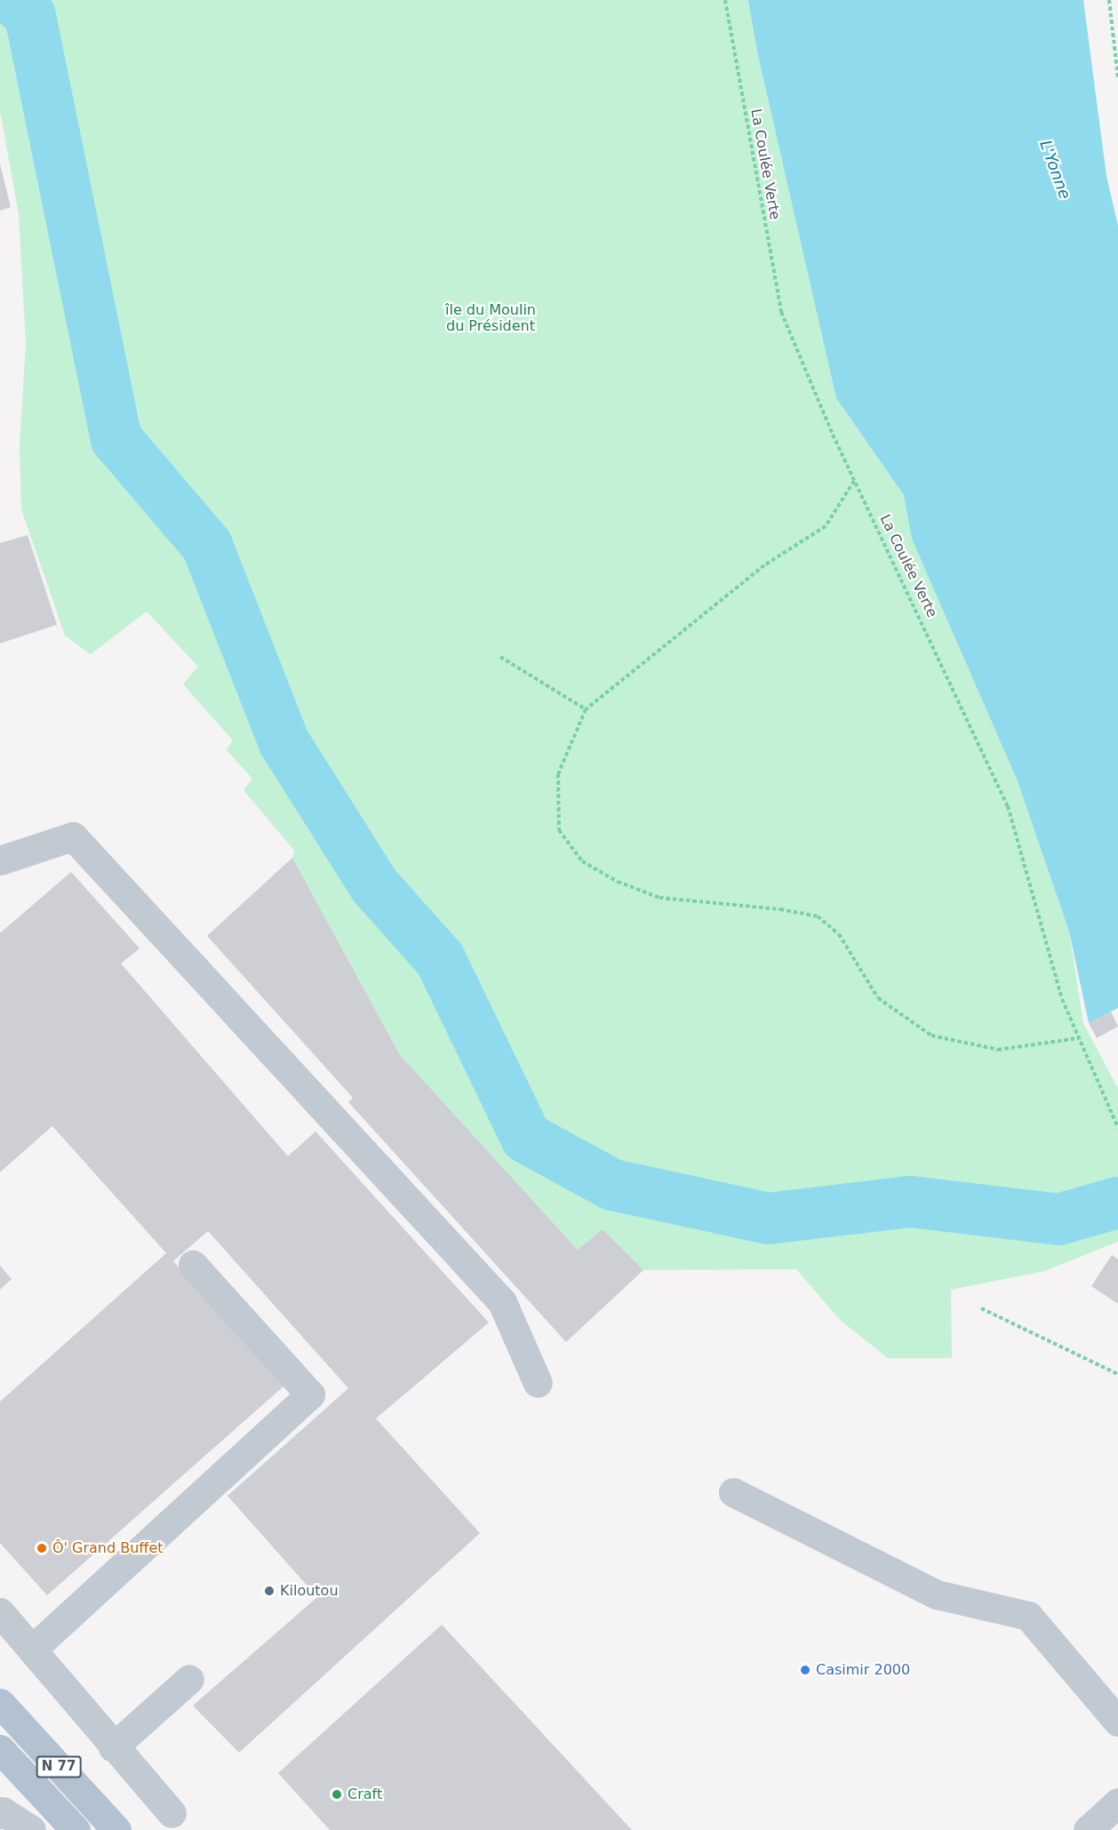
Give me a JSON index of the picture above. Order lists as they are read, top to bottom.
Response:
{
  "streets": {
    "main road": ["N 77"],
    "path": ["La Coulée Verte"]
  },
  "water": ["L'Yonne"],
  "parks": ["île du Moulin du Président"],
  "places": [
    "Ô' Grand Buffet",
    "Kiloutou",
    "Casimir 2000",
    "Craft"
  ]
}
